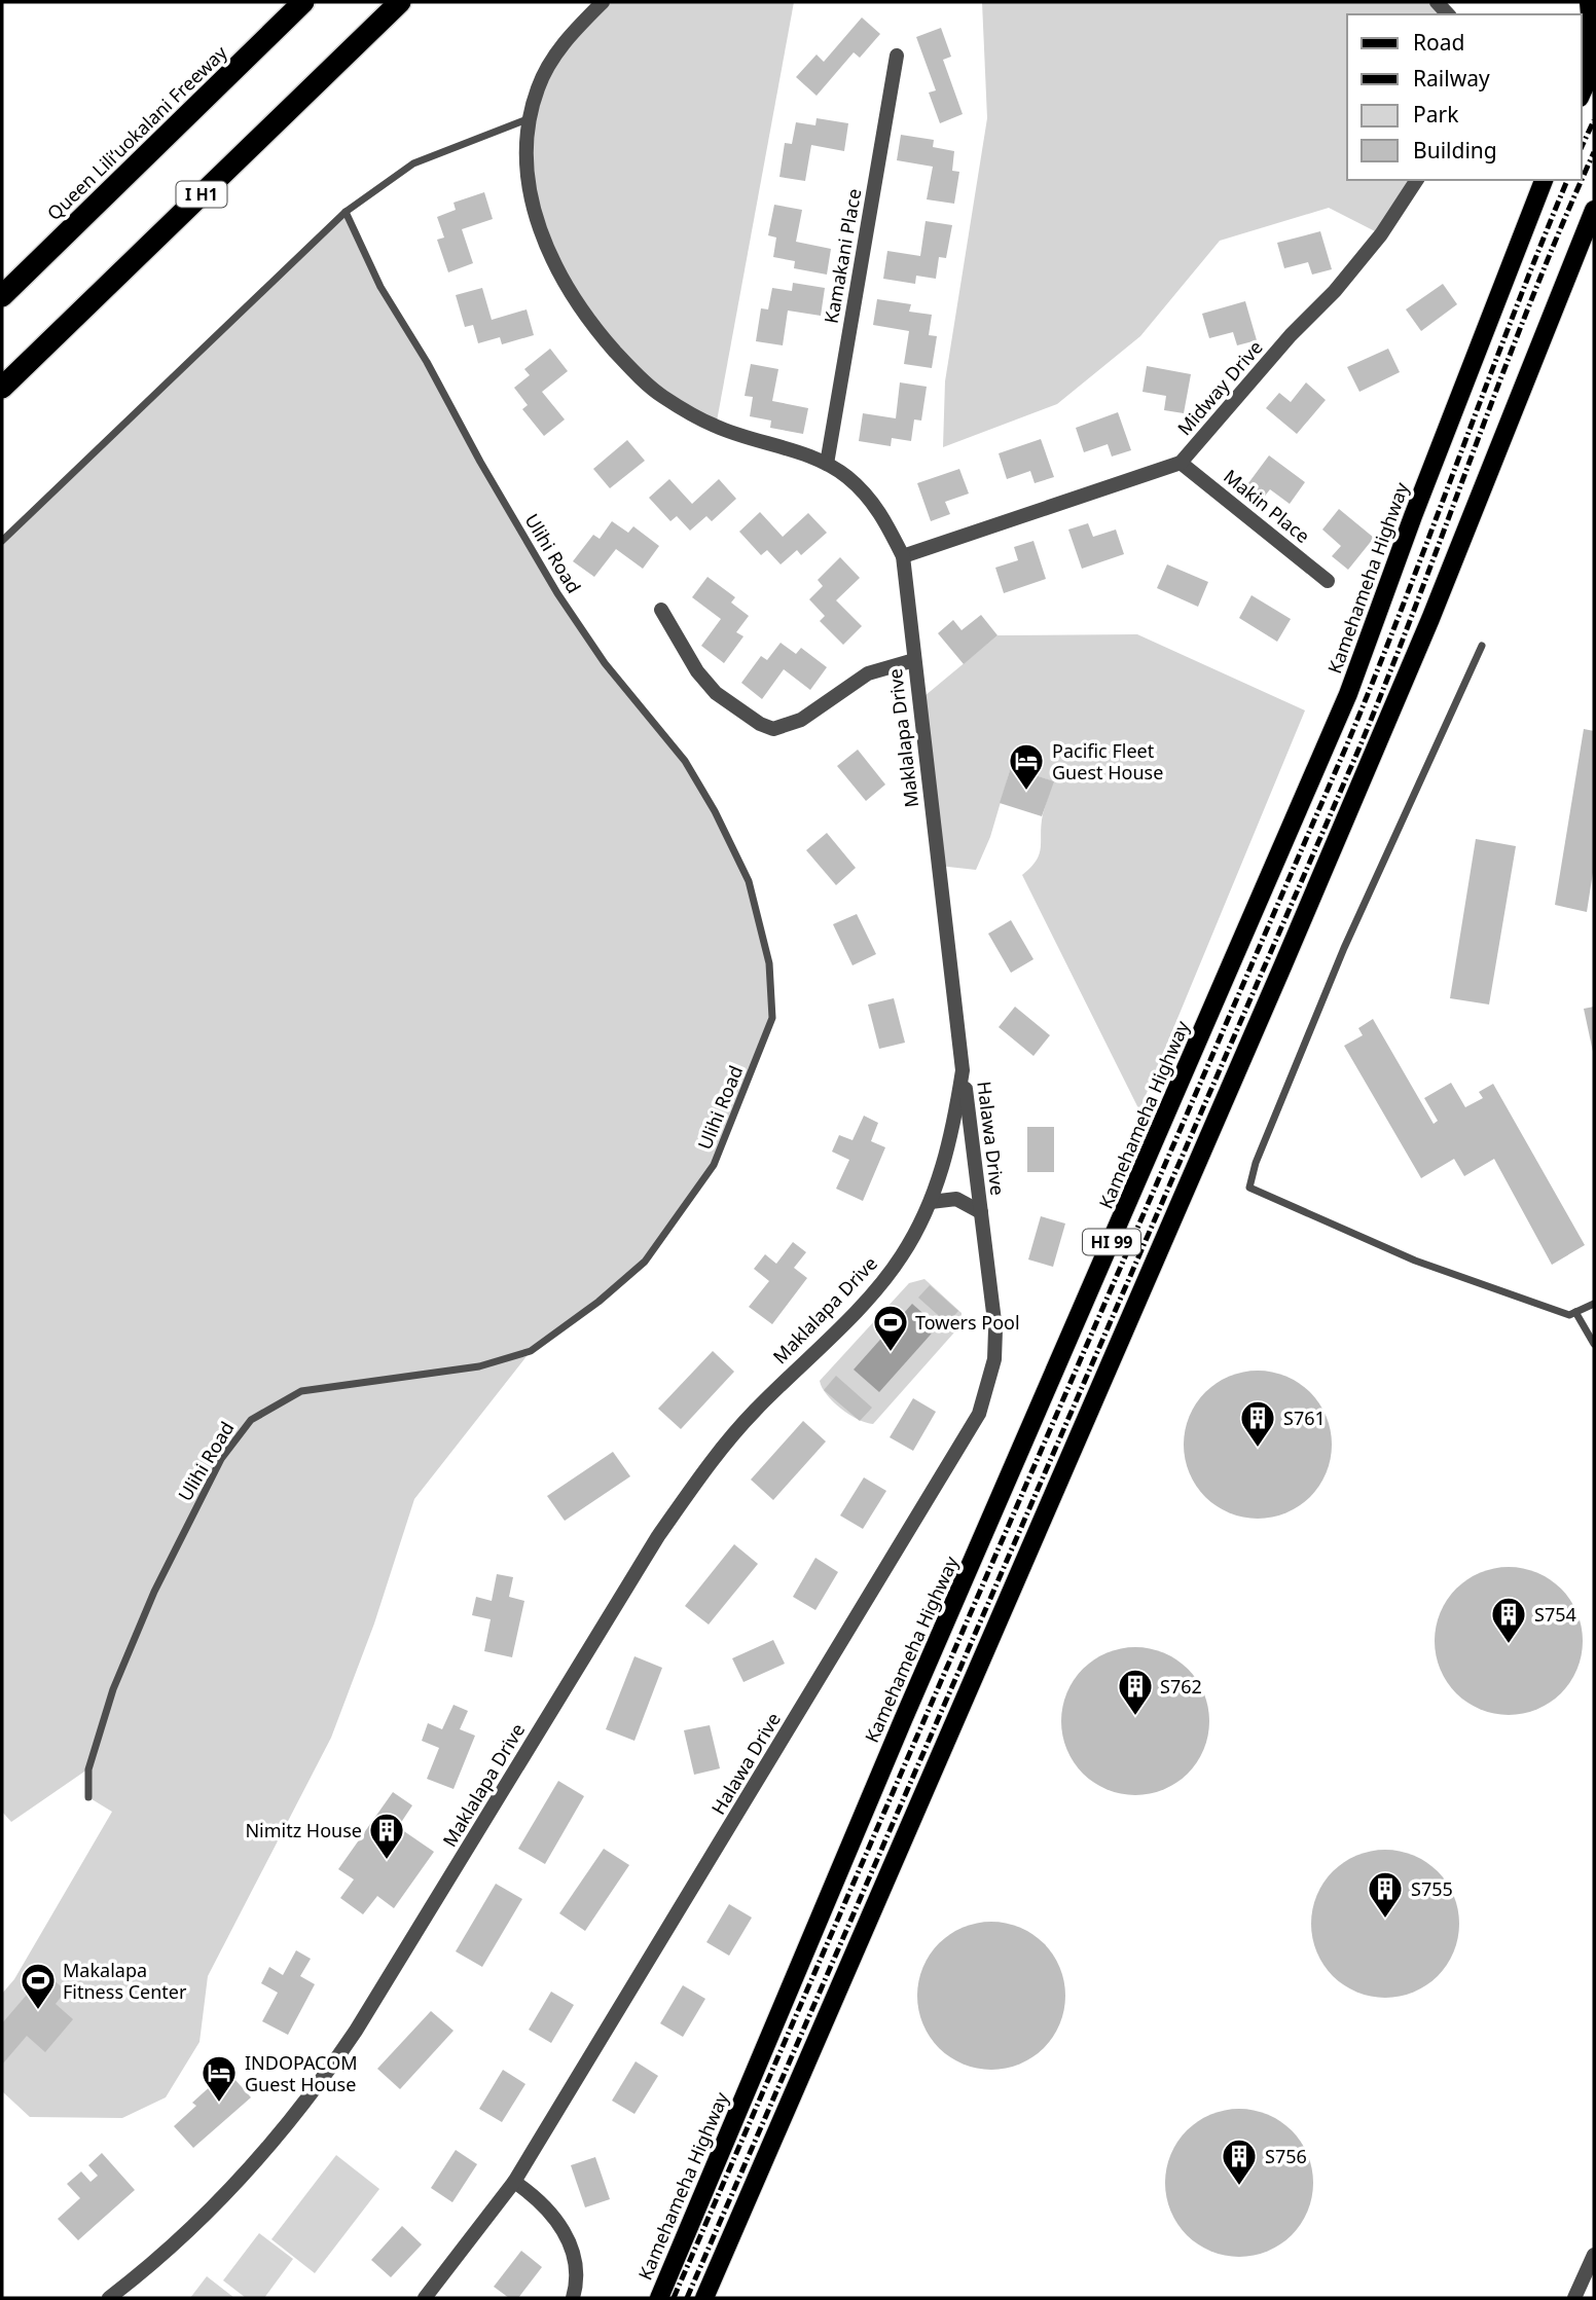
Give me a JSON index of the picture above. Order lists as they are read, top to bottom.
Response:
{
  "streets": {
    "highway": ["Queen Liliʻuokalani Freeway", "I H1"],
    "main road": ["Kamehameha Highway", "HI 99"],
    "street": [
      "Kamakani Place",
      "Midway Drive",
      "Makin Place",
      "Maklalapa Drive",
      "Halawa Drive"
    ],
    "lane": ["Ulihi Road"]
  },
  "crossings": [
    ["Kamakani Place", "Maklalapa Drive"],
    ["Midway Drive", "Makin Place"],
    ["Midway Drive", "Maklalapa Drive"],
    ["Maklalapa Drive", "Halawa Drive"]
  ],
  "places": {
    "hotel": ["Pacific Fleet Guest House", "INDOPACOM Guest House"],
    "sports": ["Towers Pool", "Makalapa Fitness Center"],
    "building": [
      "S761",
      "S754",
      "S762",
      "Nimitz House",
      "S755",
      "S756"
    ]
  },
  "legend": [
    "Road",
    "Railway",
    "Park",
    "Building"
  ]
}
